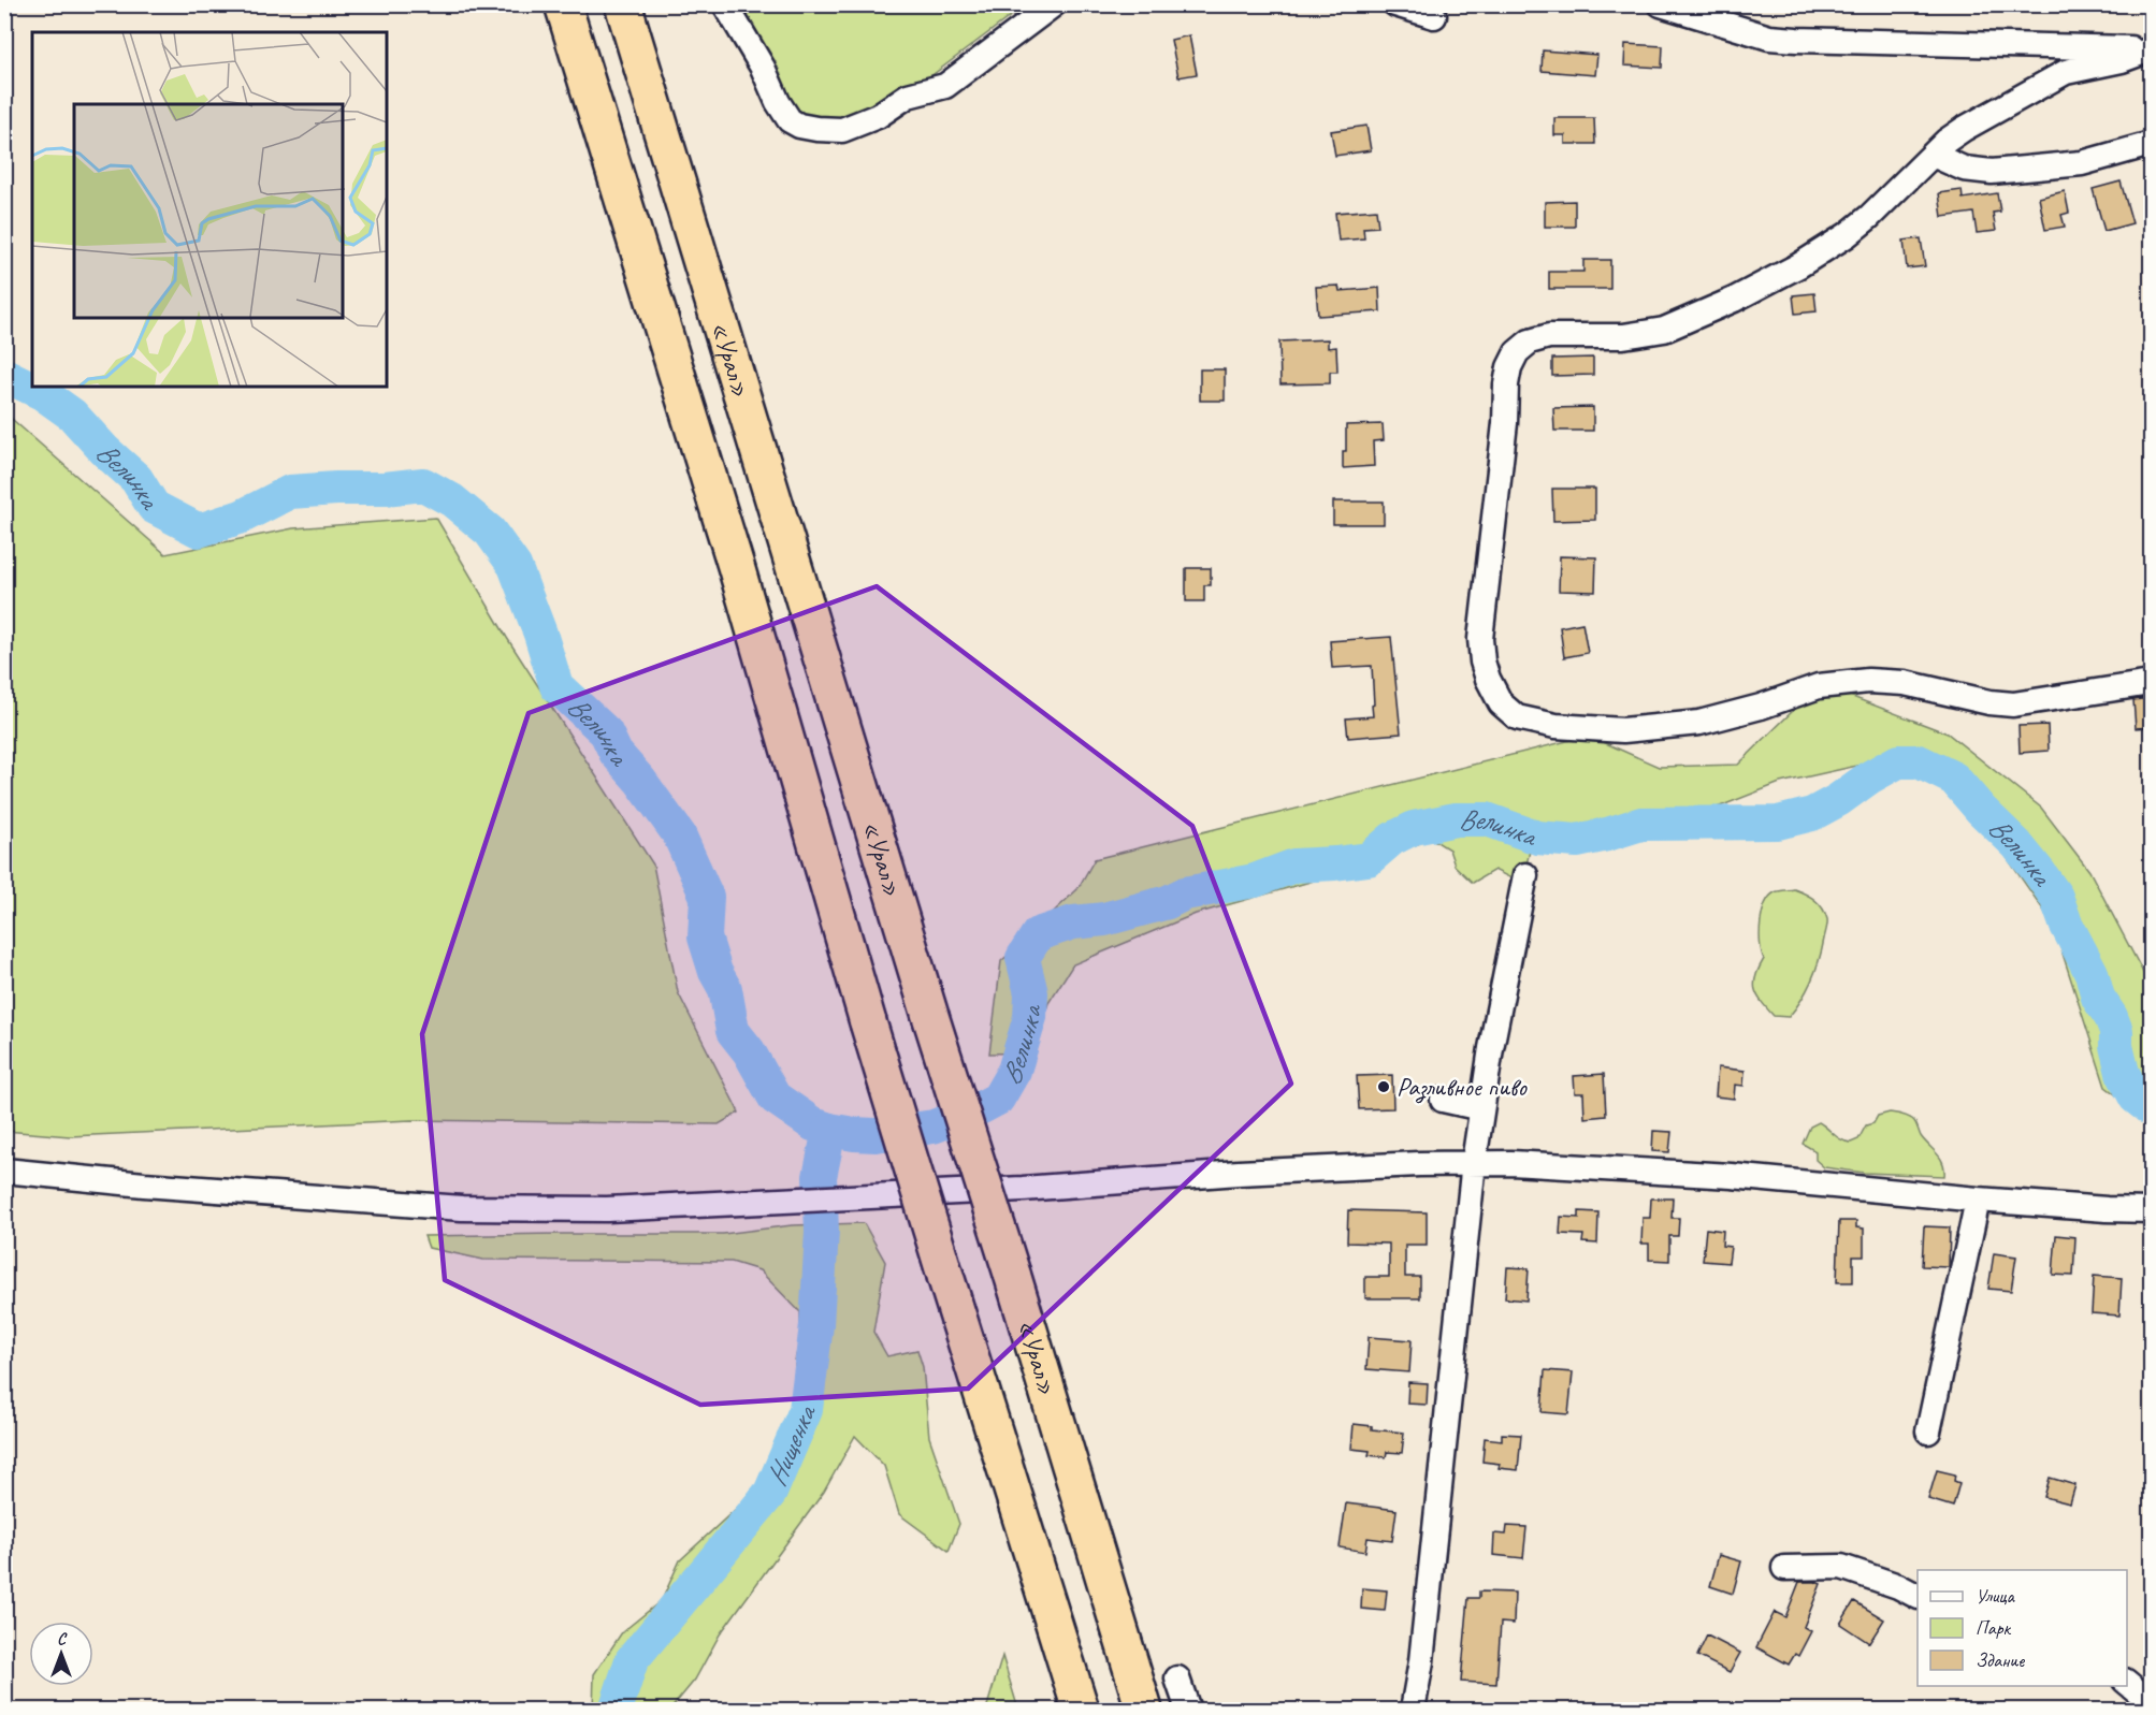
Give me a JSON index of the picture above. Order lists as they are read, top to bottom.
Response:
{
  "streets": {
    "highway": ["«Урал»"]
  },
  "water": ["Велинка", "Нищенка"],
  "places": ["Разливное пиво"],
  "legend": ["Улица", "Парк", "Здание"],
  "north": "top"
}
